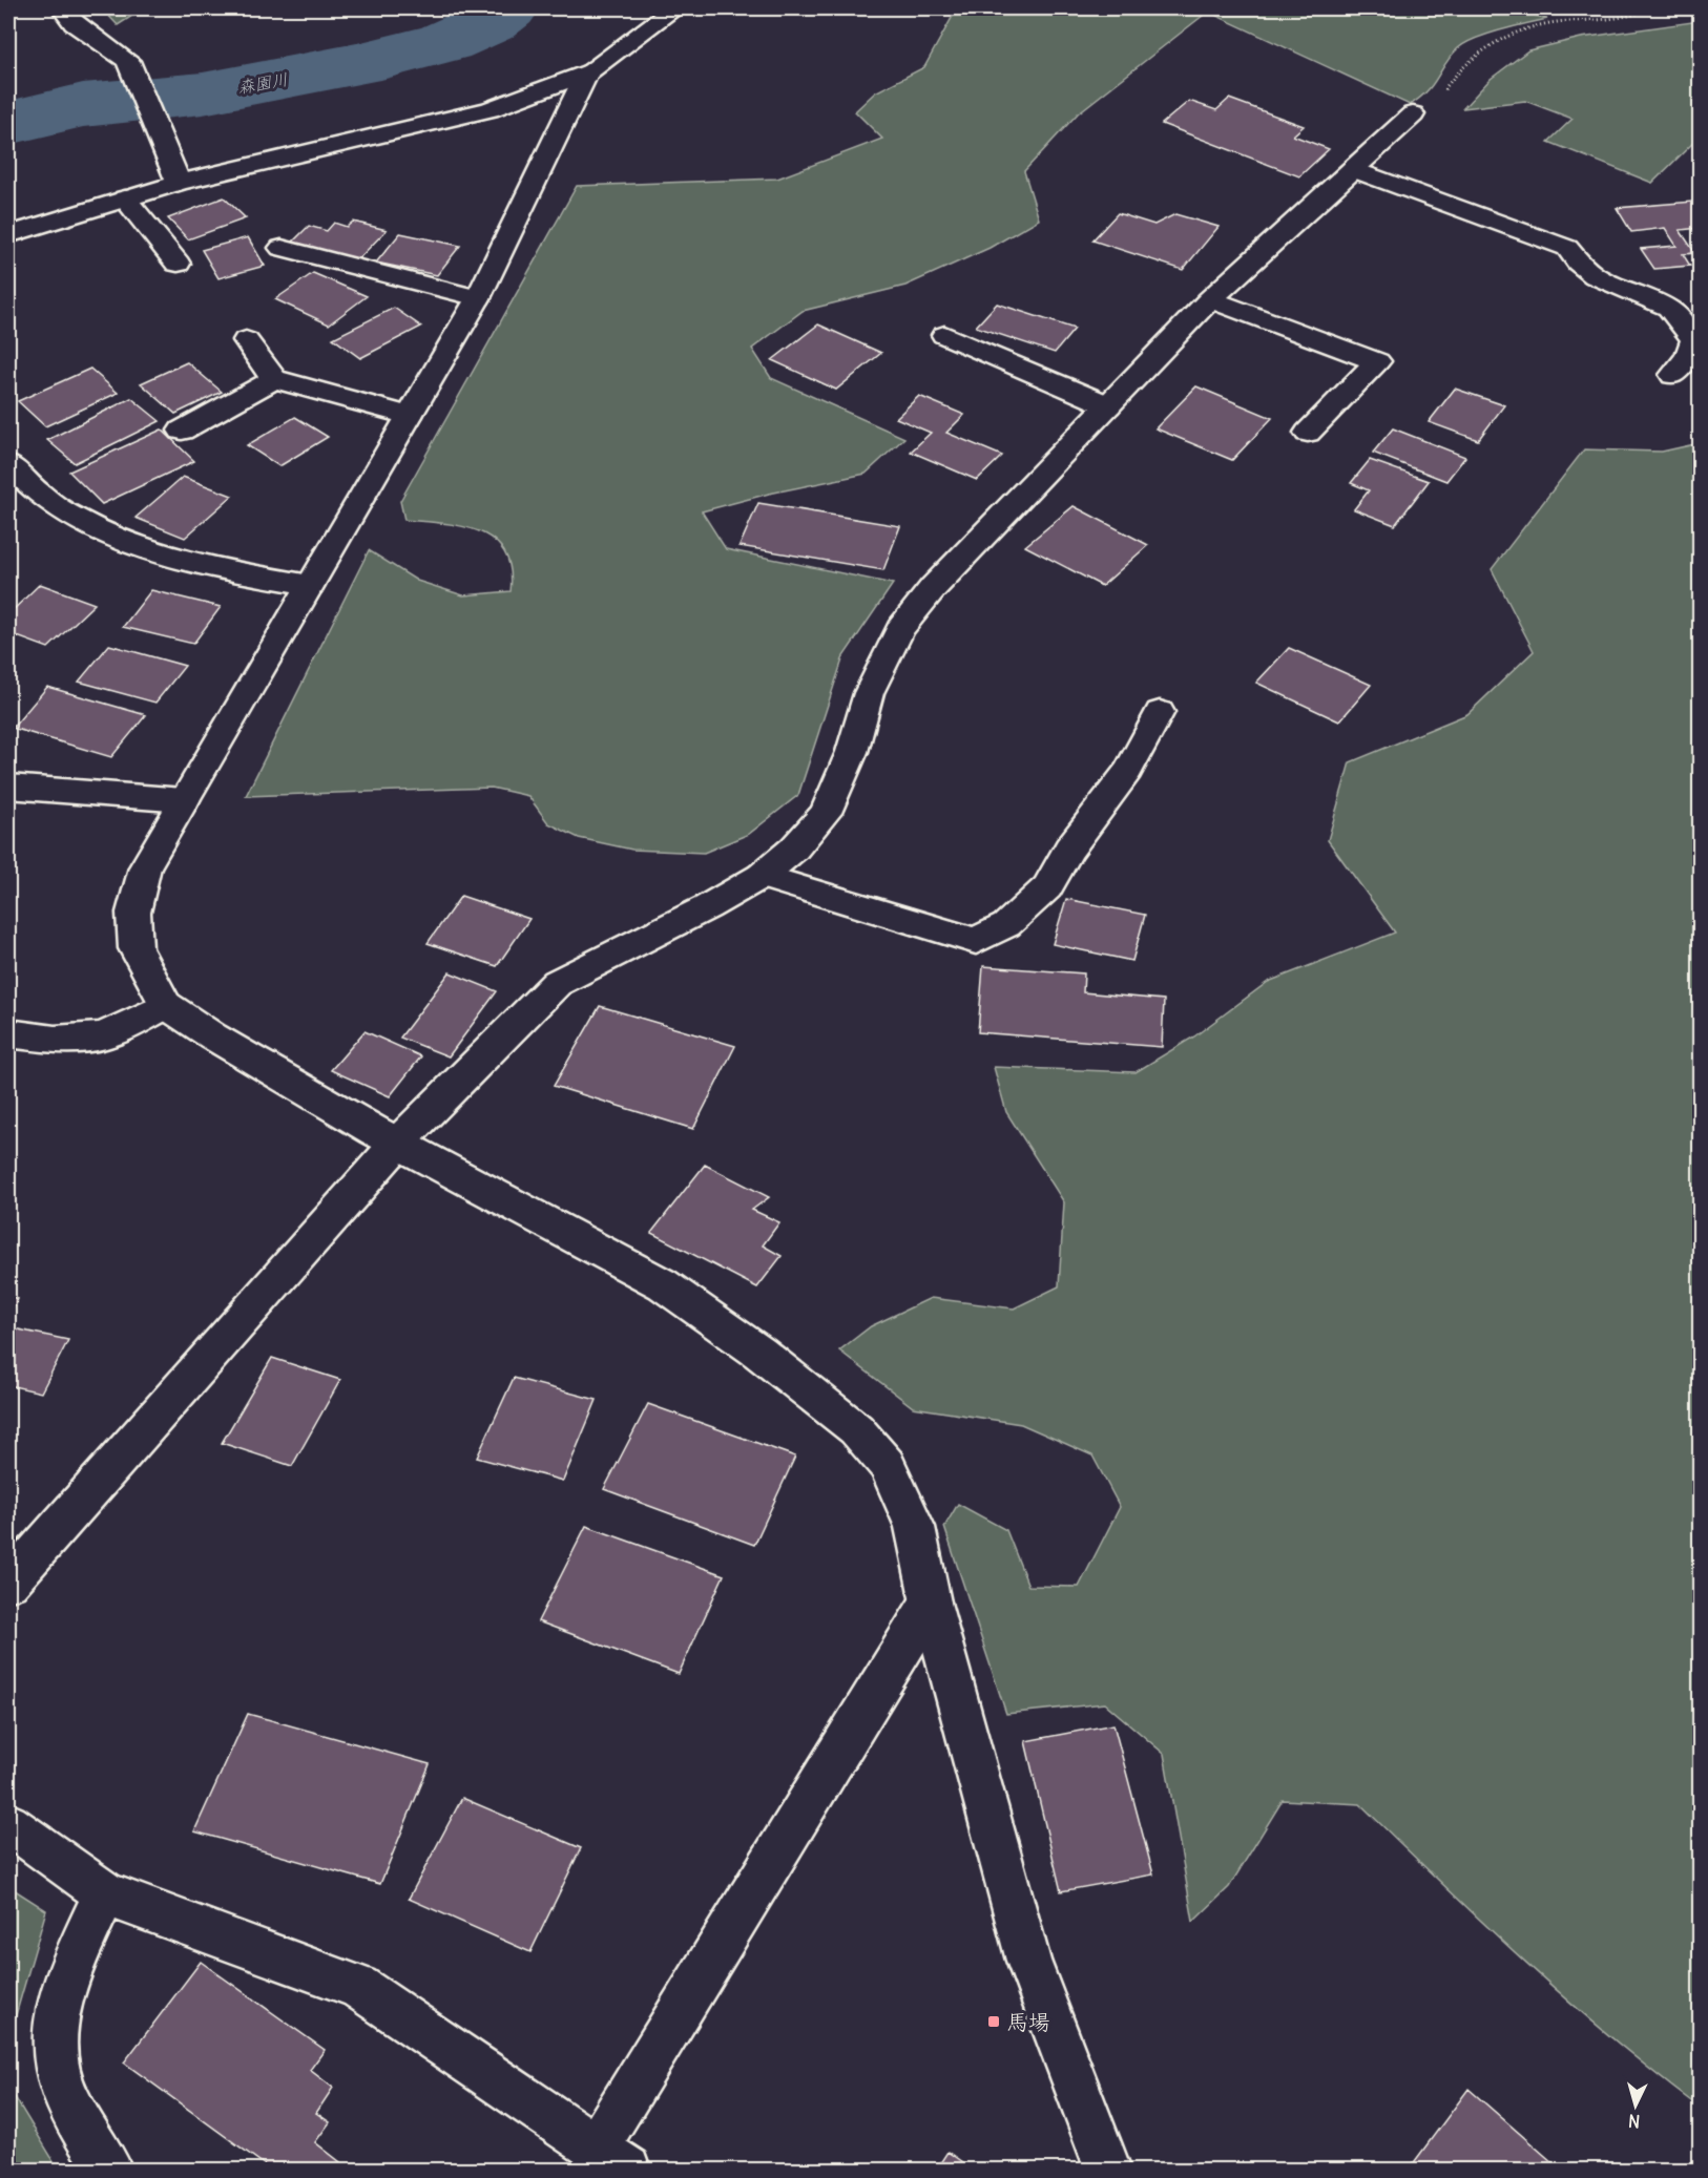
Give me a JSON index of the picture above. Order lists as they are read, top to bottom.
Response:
{
  "water": ["森園川"],
  "places": {
    "transit": ["馬場"]
  },
  "north": "bottom"
}
